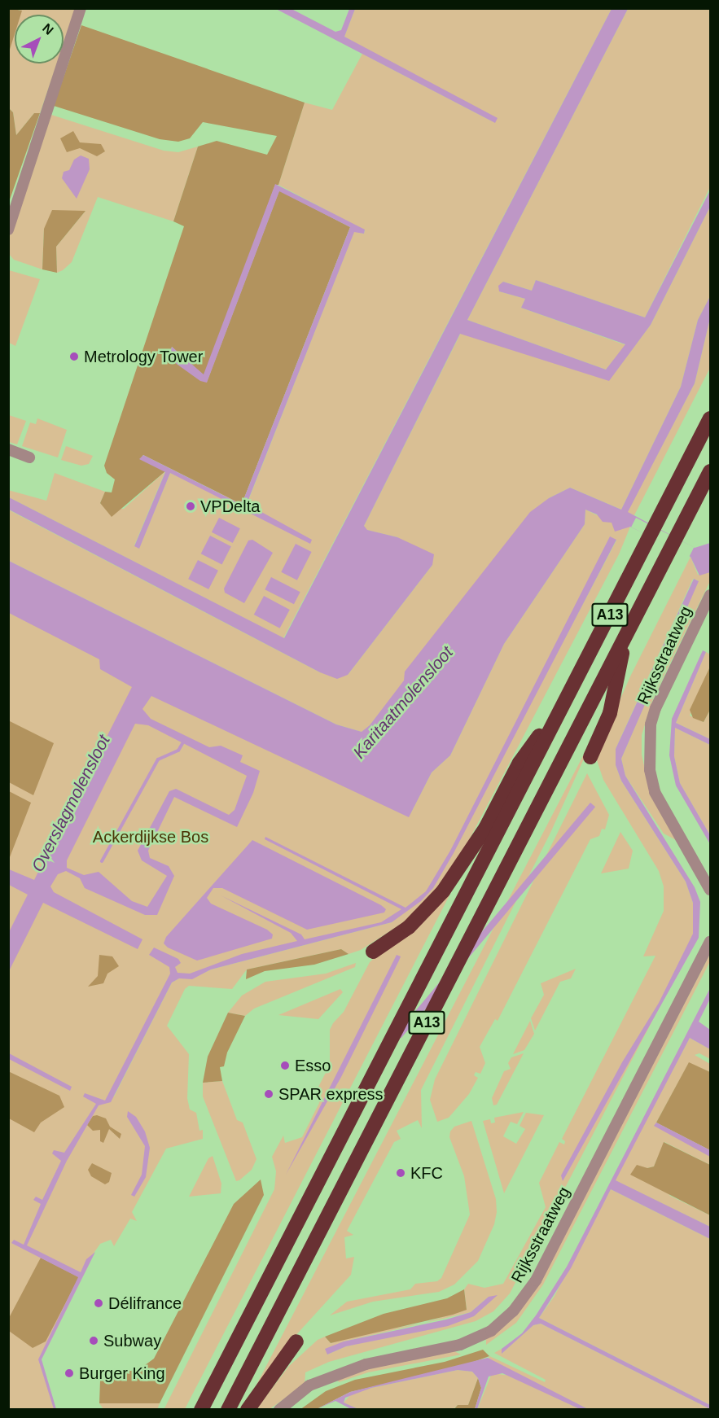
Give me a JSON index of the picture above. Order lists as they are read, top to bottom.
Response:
{
  "streets": {
    "highway": ["A13"],
    "street": ["Rijksstraatweg"]
  },
  "water": ["Karitaatmolensloot", "Overslagmolensloot"],
  "parks": ["Ackerdijkse Bos"],
  "places": [
    "Metrology Tower",
    "VPDelta",
    "Esso",
    "SPAR express",
    "KFC",
    "Délifrance",
    "Subway",
    "Burger King"
  ],
  "north": "top right"
}
